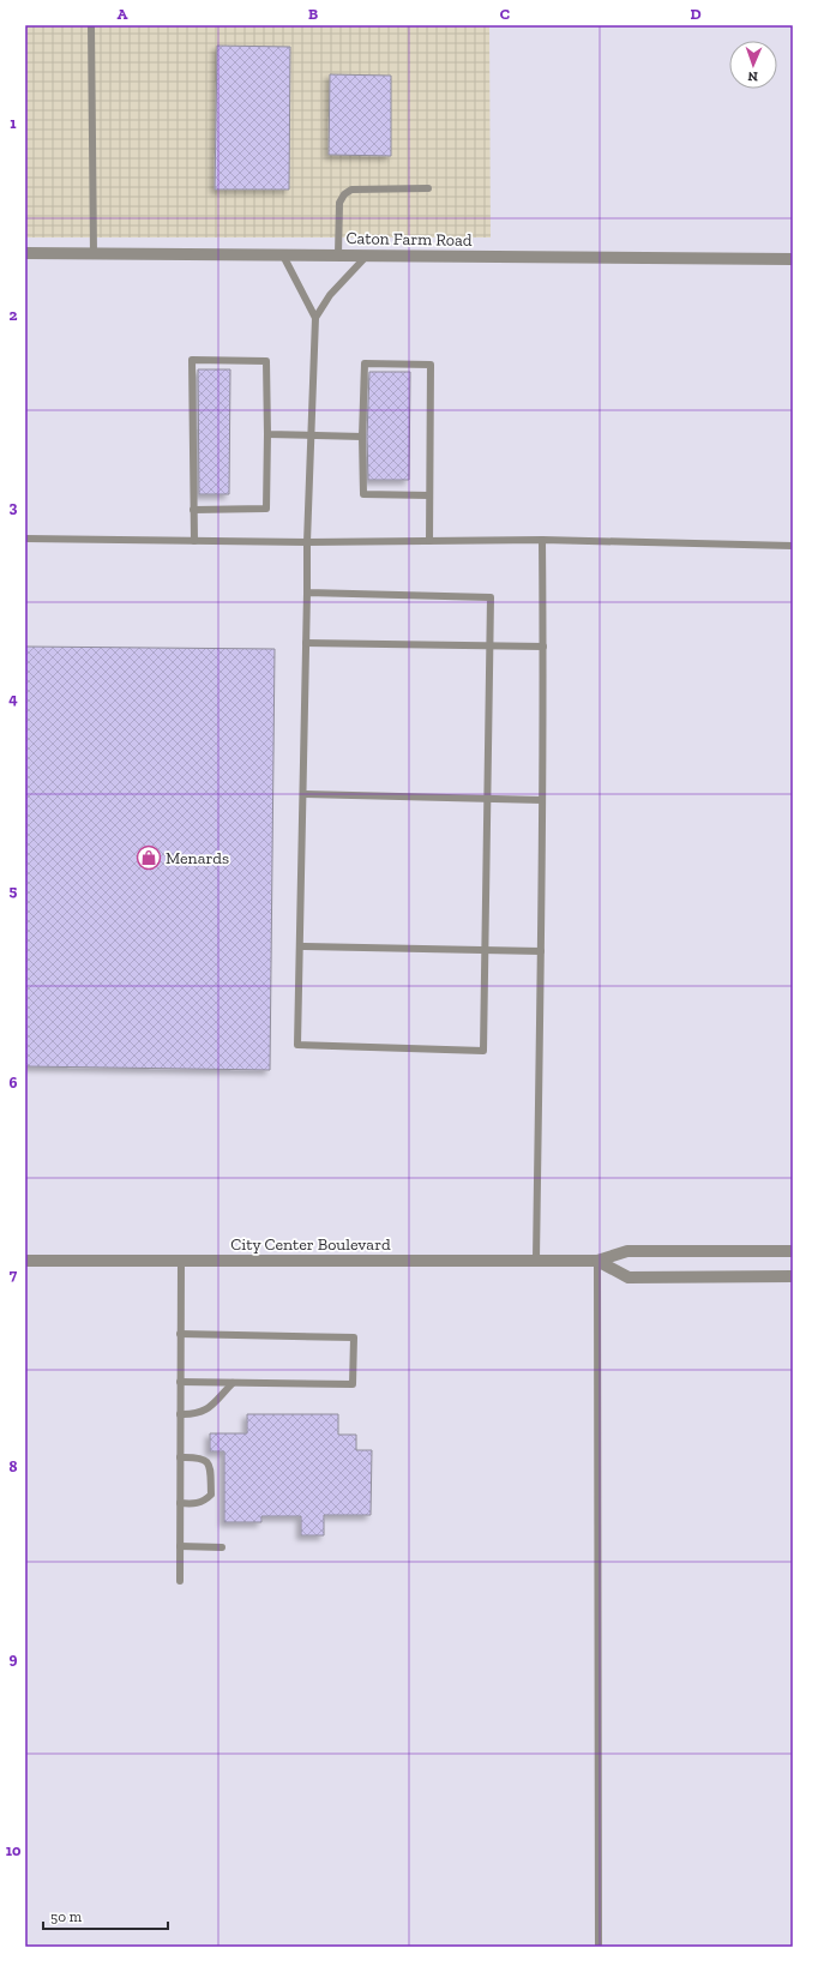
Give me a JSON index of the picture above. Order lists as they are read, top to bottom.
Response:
{
  "streets": {
    "street": ["Caton Farm Road", "City Center Boulevard"]
  },
  "places": {
    "shop": ["Menards"]
  },
  "scale_bar": "50 m",
  "north": "bottom",
  "grid": {
    "columns": [
      "A",
      "B",
      "C",
      "D"
    ],
    "rows": [
      "1",
      "2",
      "3",
      "4",
      "5",
      "6",
      "7",
      "8",
      "9",
      "10"
    ]
  }
}
